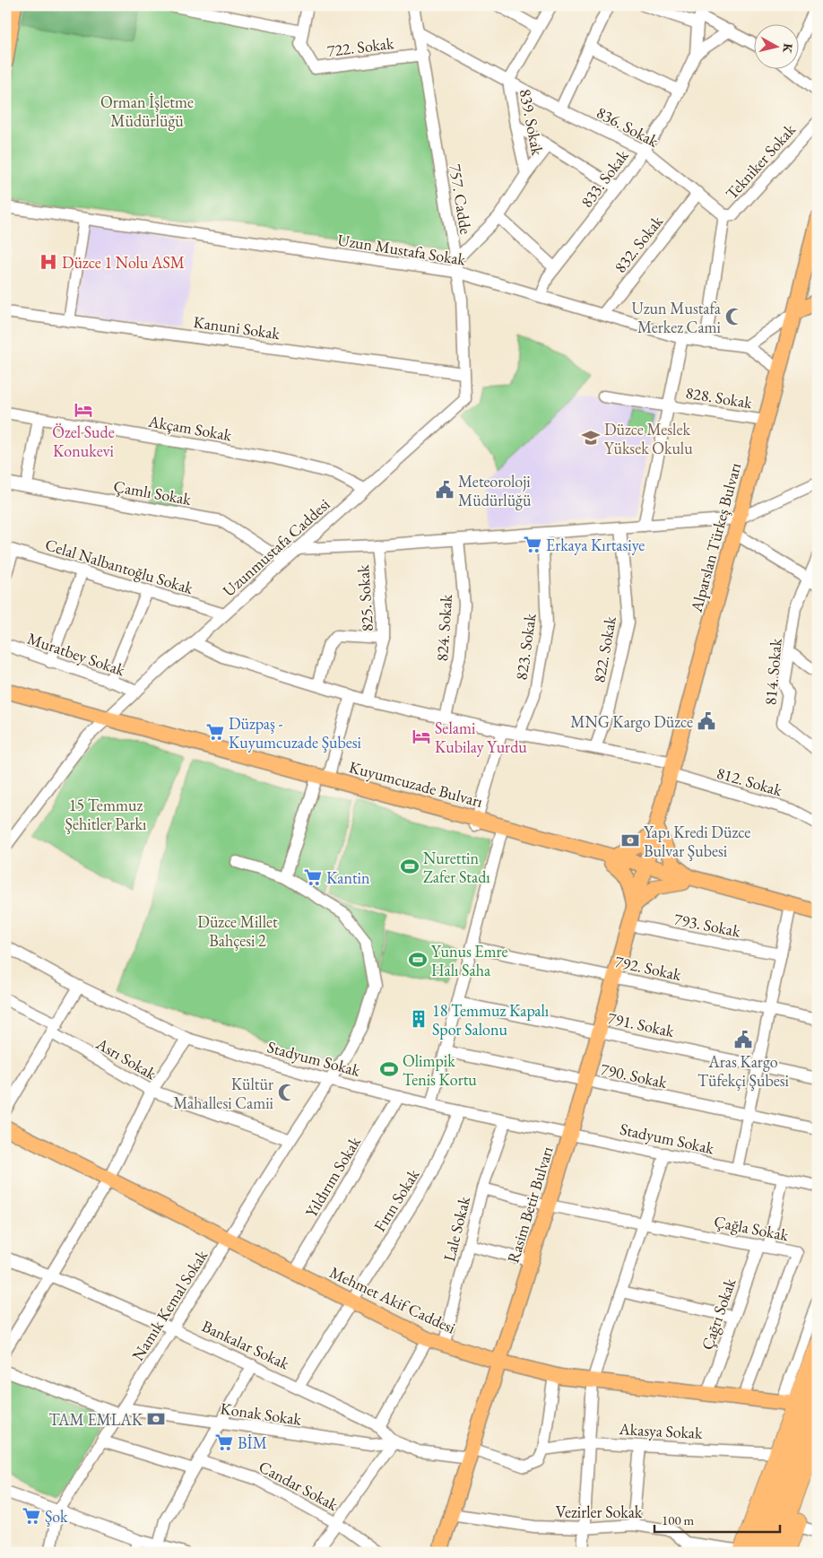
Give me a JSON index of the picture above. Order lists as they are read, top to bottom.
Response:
{
  "streets": {
    "main road": [
      "Alparslan Türkeş Bulvarı",
      "Kuyumcuzade Bulvarı",
      "Rasim Betir Bulvarı",
      "Mehmet Akif Caddesi"
    ],
    "street": [
      "722. Sokak",
      "839. Sokak",
      "836. Sokak",
      "Tekniker Sokak",
      "833. Sokak",
      "757. Cadde",
      "832. Sokak",
      "Uzun Mustafa Sokak",
      "Kanuni Sokak",
      "828. Sokak",
      "Akçam Sokak",
      "Çamlı Sokak",
      "Uzunmustafa Caddesi",
      "Celal Nalbantoğlu Sokak",
      "825. Sokak",
      "824. Sokak",
      "823. Sokak",
      "822. Sokak",
      "Muratbey Sokak",
      "814. Sokak",
      "812. Sokak",
      "793. Sokak",
      "792. Sokak",
      "791. Sokak",
      "Asrı Sokak",
      "Stadyum Sokak",
      "790. Sokak",
      "Yıldırım Sokak",
      "Fırın Sokak",
      "Çağla Sokak",
      "Lale Sokak",
      "Namık Kemal Sokak",
      "Çağrı Sokak",
      "Bankalar Sokak",
      "Konak Sokak",
      "Akasya Sokak",
      "Candar Sokak",
      "Vezirler Sokak"
    ]
  },
  "crossings": [
    ["722. Sokak", "757. Cadde"],
    ["839. Sokak", "836. Sokak"],
    ["836. Sokak", "Tekniker Sokak"],
    ["836. Sokak", "833. Sokak"],
    ["836. Sokak", "757. Cadde"],
    ["836. Sokak", "832. Sokak"],
    ["833. Sokak", "Uzun Mustafa Sokak"],
    ["757. Cadde", "Uzun Mustafa Sokak"],
    ["757. Cadde", "Kanuni Sokak"],
    ["757. Cadde", "Uzunmustafa Caddesi"],
    ["832. Sokak", "Uzun Mustafa Sokak"],
    ["Uzun Mustafa Sokak", "Alparslan Türkeş Bulvarı"],
    ["828. Sokak", "Alparslan Türkeş Bulvarı"],
    ["Akçam Sokak", "Uzunmustafa Caddesi"],
    ["Çamlı Sokak", "Uzunmustafa Caddesi"],
    ["Alparslan Türkeş Bulvarı", "812. Sokak"],
    ["Alparslan Türkeş Bulvarı", "Kuyumcuzade Bulvarı"],
    ["Alparslan Türkeş Bulvarı", "Rasim Betir Bulvarı"],
    ["Uzunmustafa Caddesi", "Celal Nalbantoğlu Sokak"],
    ["Uzunmustafa Caddesi", "Muratbey Sokak"],
    ["Uzunmustafa Caddesi", "812. Sokak"],
    ["Uzunmustafa Caddesi", "Kuyumcuzade Bulvarı"],
    ["825. Sokak", "812. Sokak"],
    ["824. Sokak", "812. Sokak"],
    ["823. Sokak", "812. Sokak"],
    ["822. Sokak", "812. Sokak"],
    ["Kuyumcuzade Bulvarı", "Rasim Betir Bulvarı"],
    ["793. Sokak", "Rasim Betir Bulvarı"],
    ["792. Sokak", "Rasim Betir Bulvarı"],
    ["791. Sokak", "Rasim Betir Bulvarı"],
    ["Asrı Sokak", "Namık Kemal Sokak"],
    ["Stadyum Sokak", "Yıldırım Sokak"],
    ["Stadyum Sokak", "Fırın Sokak"],
    ["Stadyum Sokak", "Rasim Betir Bulvarı"],
    ["Stadyum Sokak", "Lale Sokak"],
    ["Stadyum Sokak", "Namık Kemal Sokak"],
    ["Stadyum Sokak", "Çağrı Sokak"],
    ["790. Sokak", "Rasim Betir Bulvarı"],
    ["Yıldırım Sokak", "Mehmet Akif Caddesi"],
    ["Fırın Sokak", "Mehmet Akif Caddesi"],
    ["Fırın Sokak", "Bankalar Sokak"],
    ["Rasim Betir Bulvarı", "Çağla Sokak"],
    ["Rasim Betir Bulvarı", "Mehmet Akif Caddesi"],
    ["Rasim Betir Bulvarı", "Bankalar Sokak"],
    ["Rasim Betir Bulvarı", "Vezirler Sokak"],
    ["Çağla Sokak", "Lale Sokak"],
    ["Çağla Sokak", "Mehmet Akif Caddesi"],
    ["Çağla Sokak", "Çağrı Sokak"],
    ["Lale Sokak", "Mehmet Akif Caddesi"],
    ["Mehmet Akif Caddesi", "Namık Kemal Sokak"],
    ["Mehmet Akif Caddesi", "Çağrı Sokak"],
    ["Namık Kemal Sokak", "Bankalar Sokak"],
    ["Namık Kemal Sokak", "Konak Sokak"],
    ["Namık Kemal Sokak", "Candar Sokak"],
    ["Bankalar Sokak", "Konak Sokak"],
    ["Bankalar Sokak", "Akasya Sokak"]
  ],
  "parks": ["Orman İşletme Müdürlüğü", "15 Temmuz Şehitler Parkı", "Düzce Millet Bahçesi 2"],
  "places": {
    "hospital": ["Düzce 1 Nolu ASM"],
    "mosque": ["Uzun Mustafa Merkez Cami", "Kültür Mahallesi Camii"],
    "hotel": ["Özel Sude Konukevi", "Selami Kubilay Yurdu"],
    "school or university": ["Düzce Meslek Yüksek Okulu"],
    "public building": ["Meteoroloji Müdürlüğü", "MNG Kargo Düzce", "Aras Kargo Tüfekçi Şubesi"],
    "supermarket": [
      "Erkaya Kırtasiye",
      "Düzpaş - Kuyumcuzade Şubesi",
      "Kantin",
      "BİM",
      "Şok"
    ],
    "bank": ["Yapı Kredi Düzce Bulvar Şubesi", "TAM EMLAK"],
    "sports": ["Nurettin Zafer Stadı", "Yunus Emre Halı Saha", "Olimpik Tenis Kortu"],
    "building": ["18 Temmuz Kapalı Spor Salonu"]
  },
  "scale_bar": "100 m",
  "north": "right"
}
